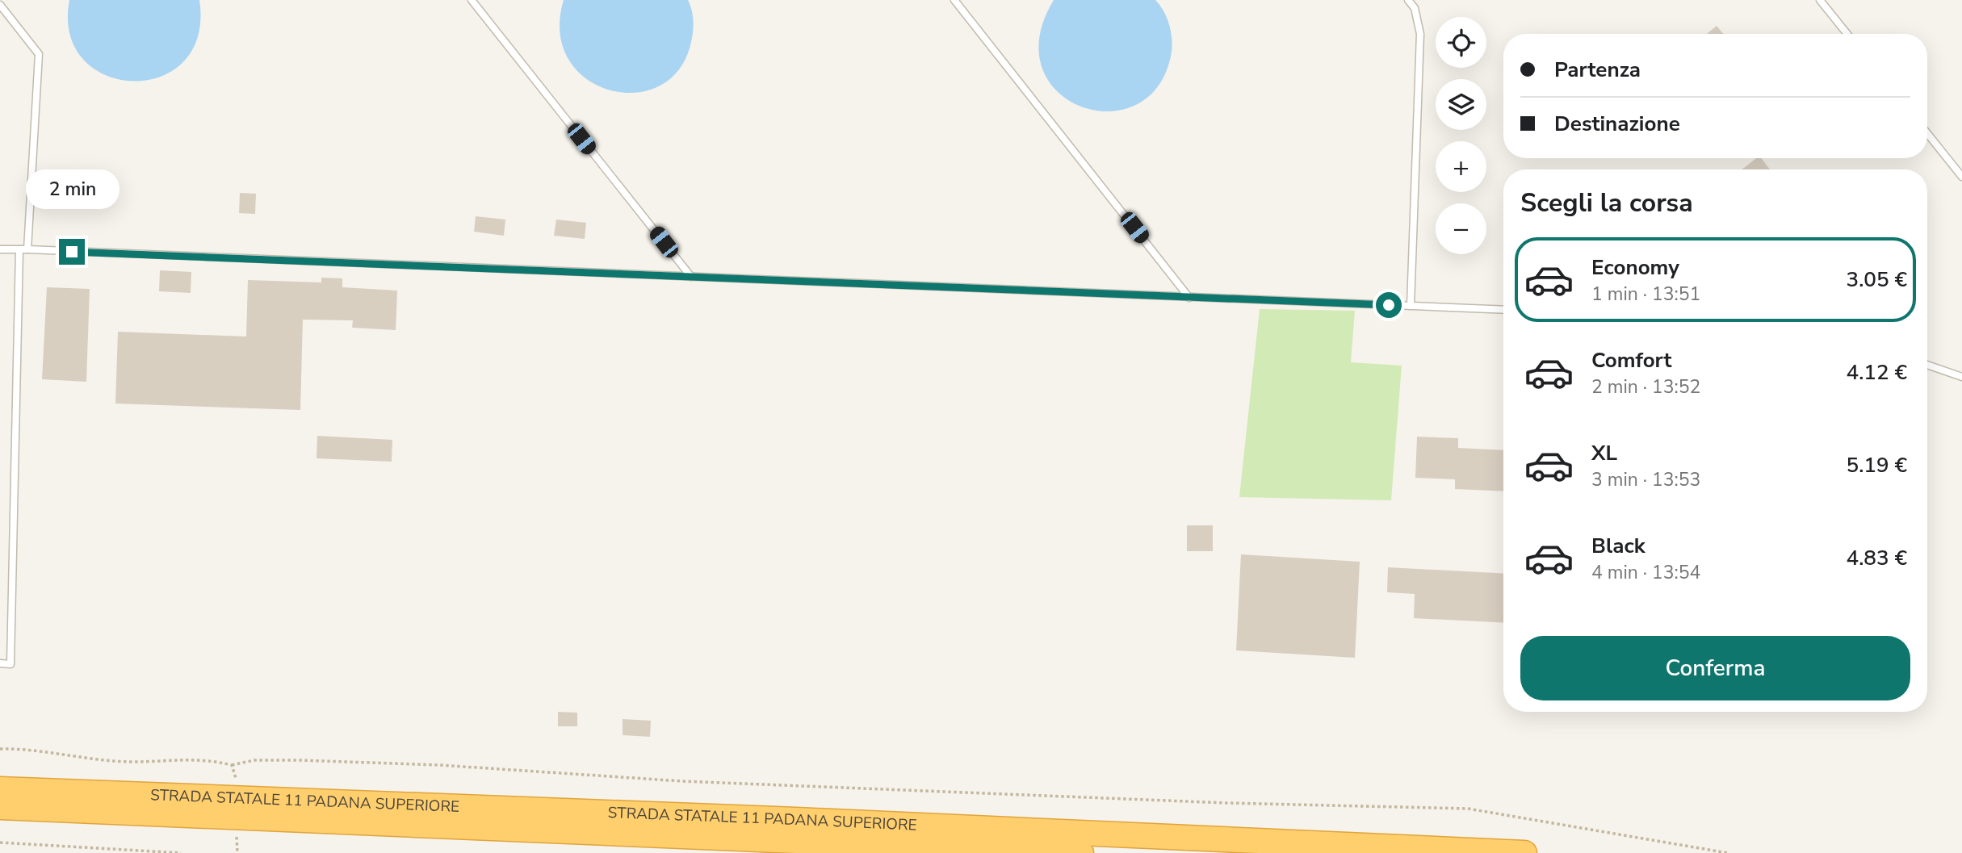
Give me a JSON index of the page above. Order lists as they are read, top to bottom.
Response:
{
  "streets": {
    "highway": ["STRADA STATALE 11 PADANA SUPERIORE"]
  },
  "page": {
    "map_buttons": ["+", "−"],
    "banner": ["Partenza", "Destinazione"],
    "bubble": "2 min",
    "heading": "Scegli la corsa",
    "list": [
      {
        "name": "Economy",
        "note": "1 min · 13:51",
        "value": "3.05 €"
      },
      {
        "name": "Comfort",
        "note": "2 min · 13:52",
        "value": "4.12 €"
      },
      {
        "name": "XL",
        "note": "3 min · 13:53",
        "value": "5.19 €"
      },
      {
        "name": "Black",
        "note": "4 min · 13:54",
        "value": "4.83 €"
      }
    ],
    "buttons": "Conferma"
  }
}
